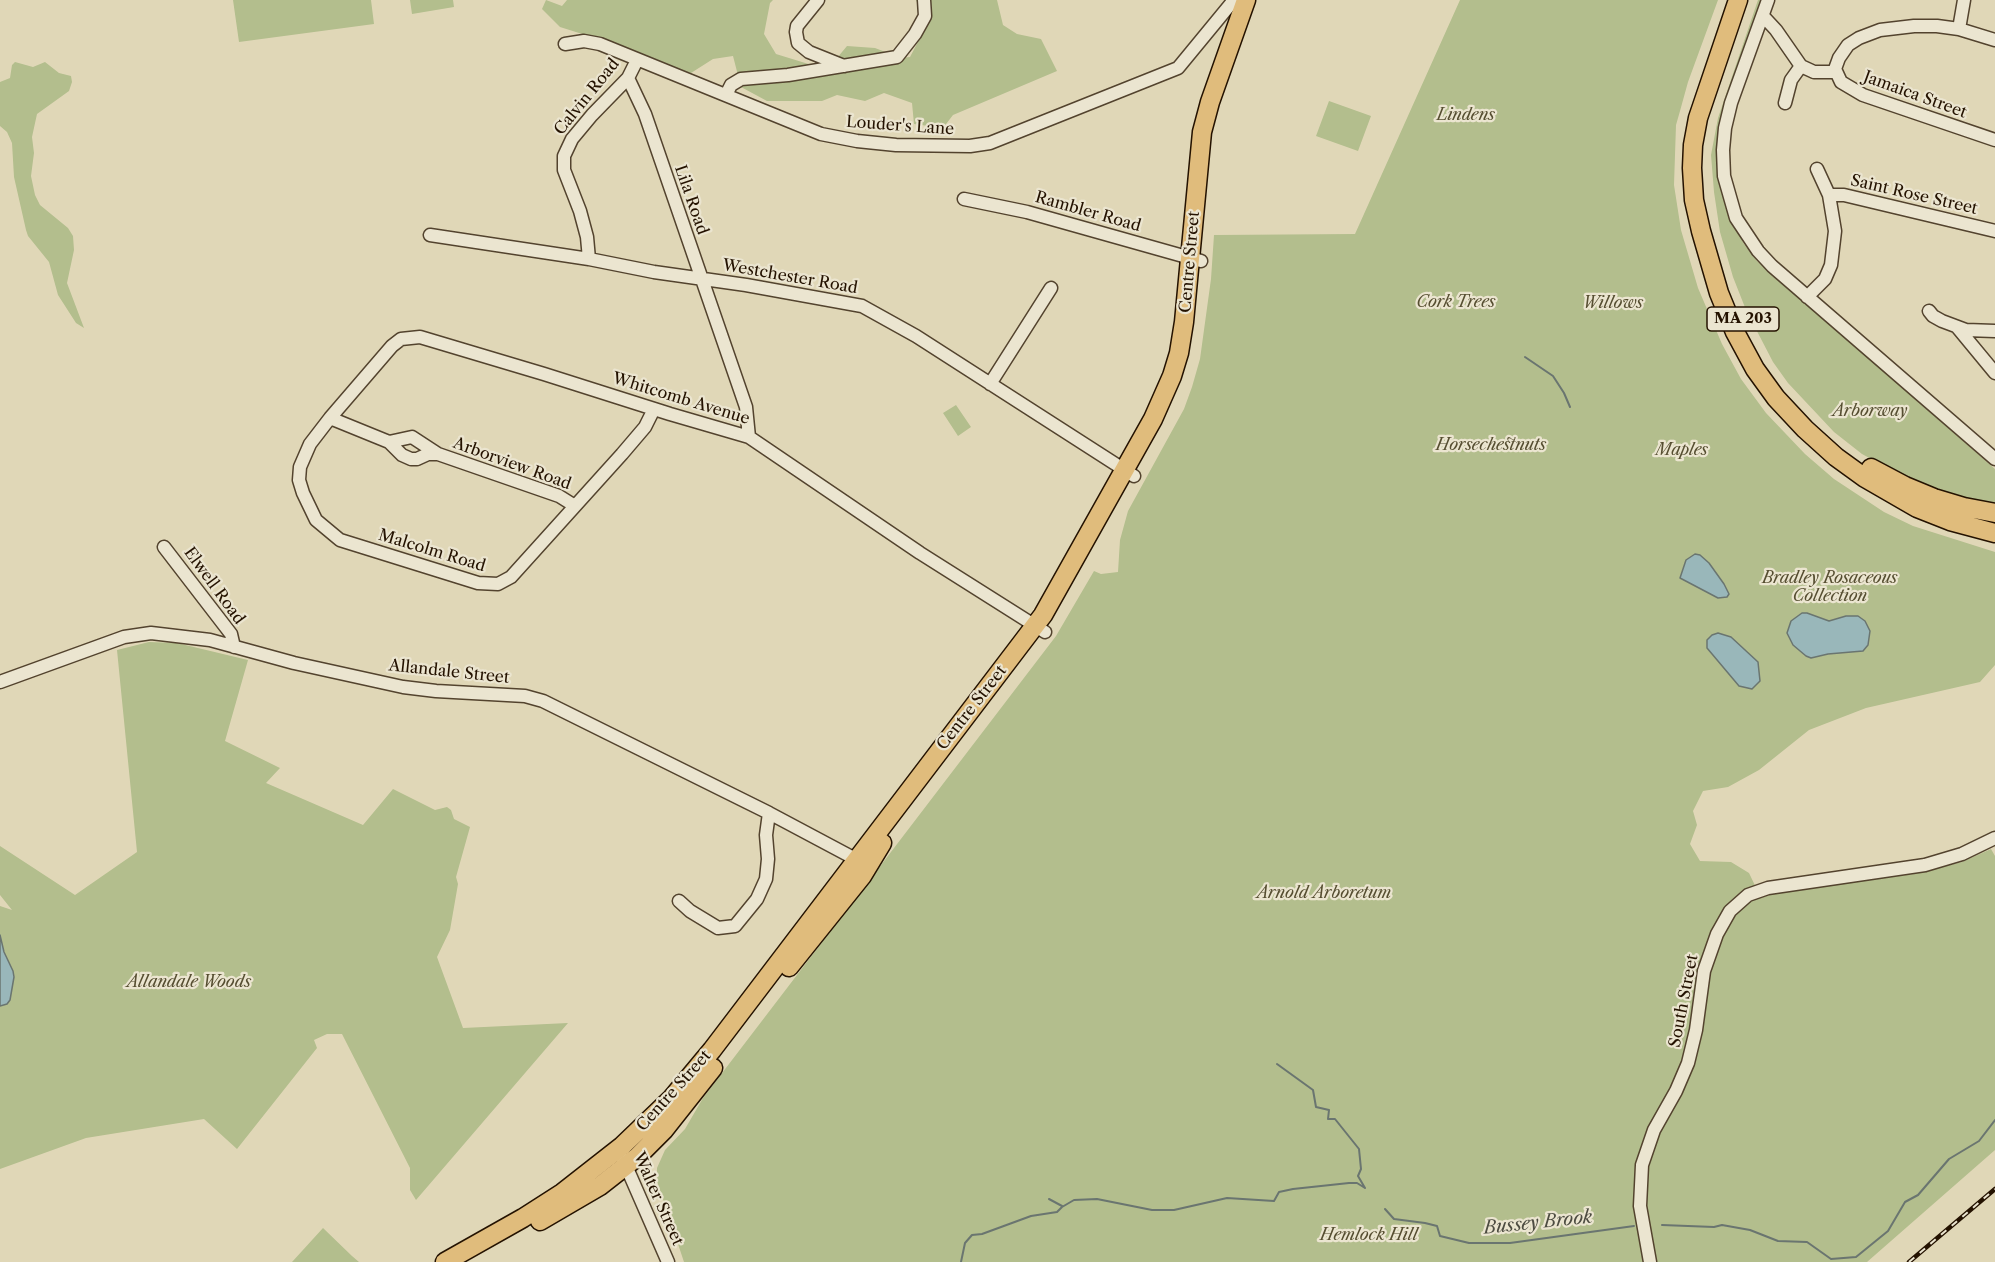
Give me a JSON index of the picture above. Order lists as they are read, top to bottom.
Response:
{
  "streets": {
    "highway": ["Centre Street", "MA 203"],
    "street": [
      "Jamaica Street",
      "Calvin Road",
      "Louder's Lane",
      "Saint Rose Street",
      "Lila Road",
      "Rambler Road",
      "Westchester Road",
      "Whitcomb Avenue",
      "Arborview Road",
      "Malcolm Road",
      "Elwell Road",
      "Allandale Street",
      "South Street",
      "Walter Street"
    ]
  },
  "crossings": [
    ["Calvin Road", "Louder's Lane"],
    ["Calvin Road", "Lila Road"],
    ["Calvin Road", "Westchester Road"],
    ["Lila Road", "Westchester Road"],
    ["Lila Road", "Whitcomb Avenue"],
    ["Rambler Road", "Centre Street"],
    ["Centre Street", "Westchester Road"],
    ["Centre Street", "Whitcomb Avenue"],
    ["Centre Street", "Allandale Street"],
    ["Centre Street", "Walter Street"],
    ["Whitcomb Avenue", "Arborview Road"],
    ["Whitcomb Avenue", "Malcolm Road"],
    ["Arborview Road", "Malcolm Road"],
    ["Elwell Road", "Allandale Street"]
  ],
  "water": ["Bussey Brook"],
  "parks": [
    "Lindens",
    "Cork Trees",
    "Willows",
    "Arborway",
    "Horsechestnuts",
    "Maples",
    "Bradley Rosaceous Collection",
    "Arnold Arboretum",
    "Allandale Woods",
    "Hemlock Hill"
  ]
}
